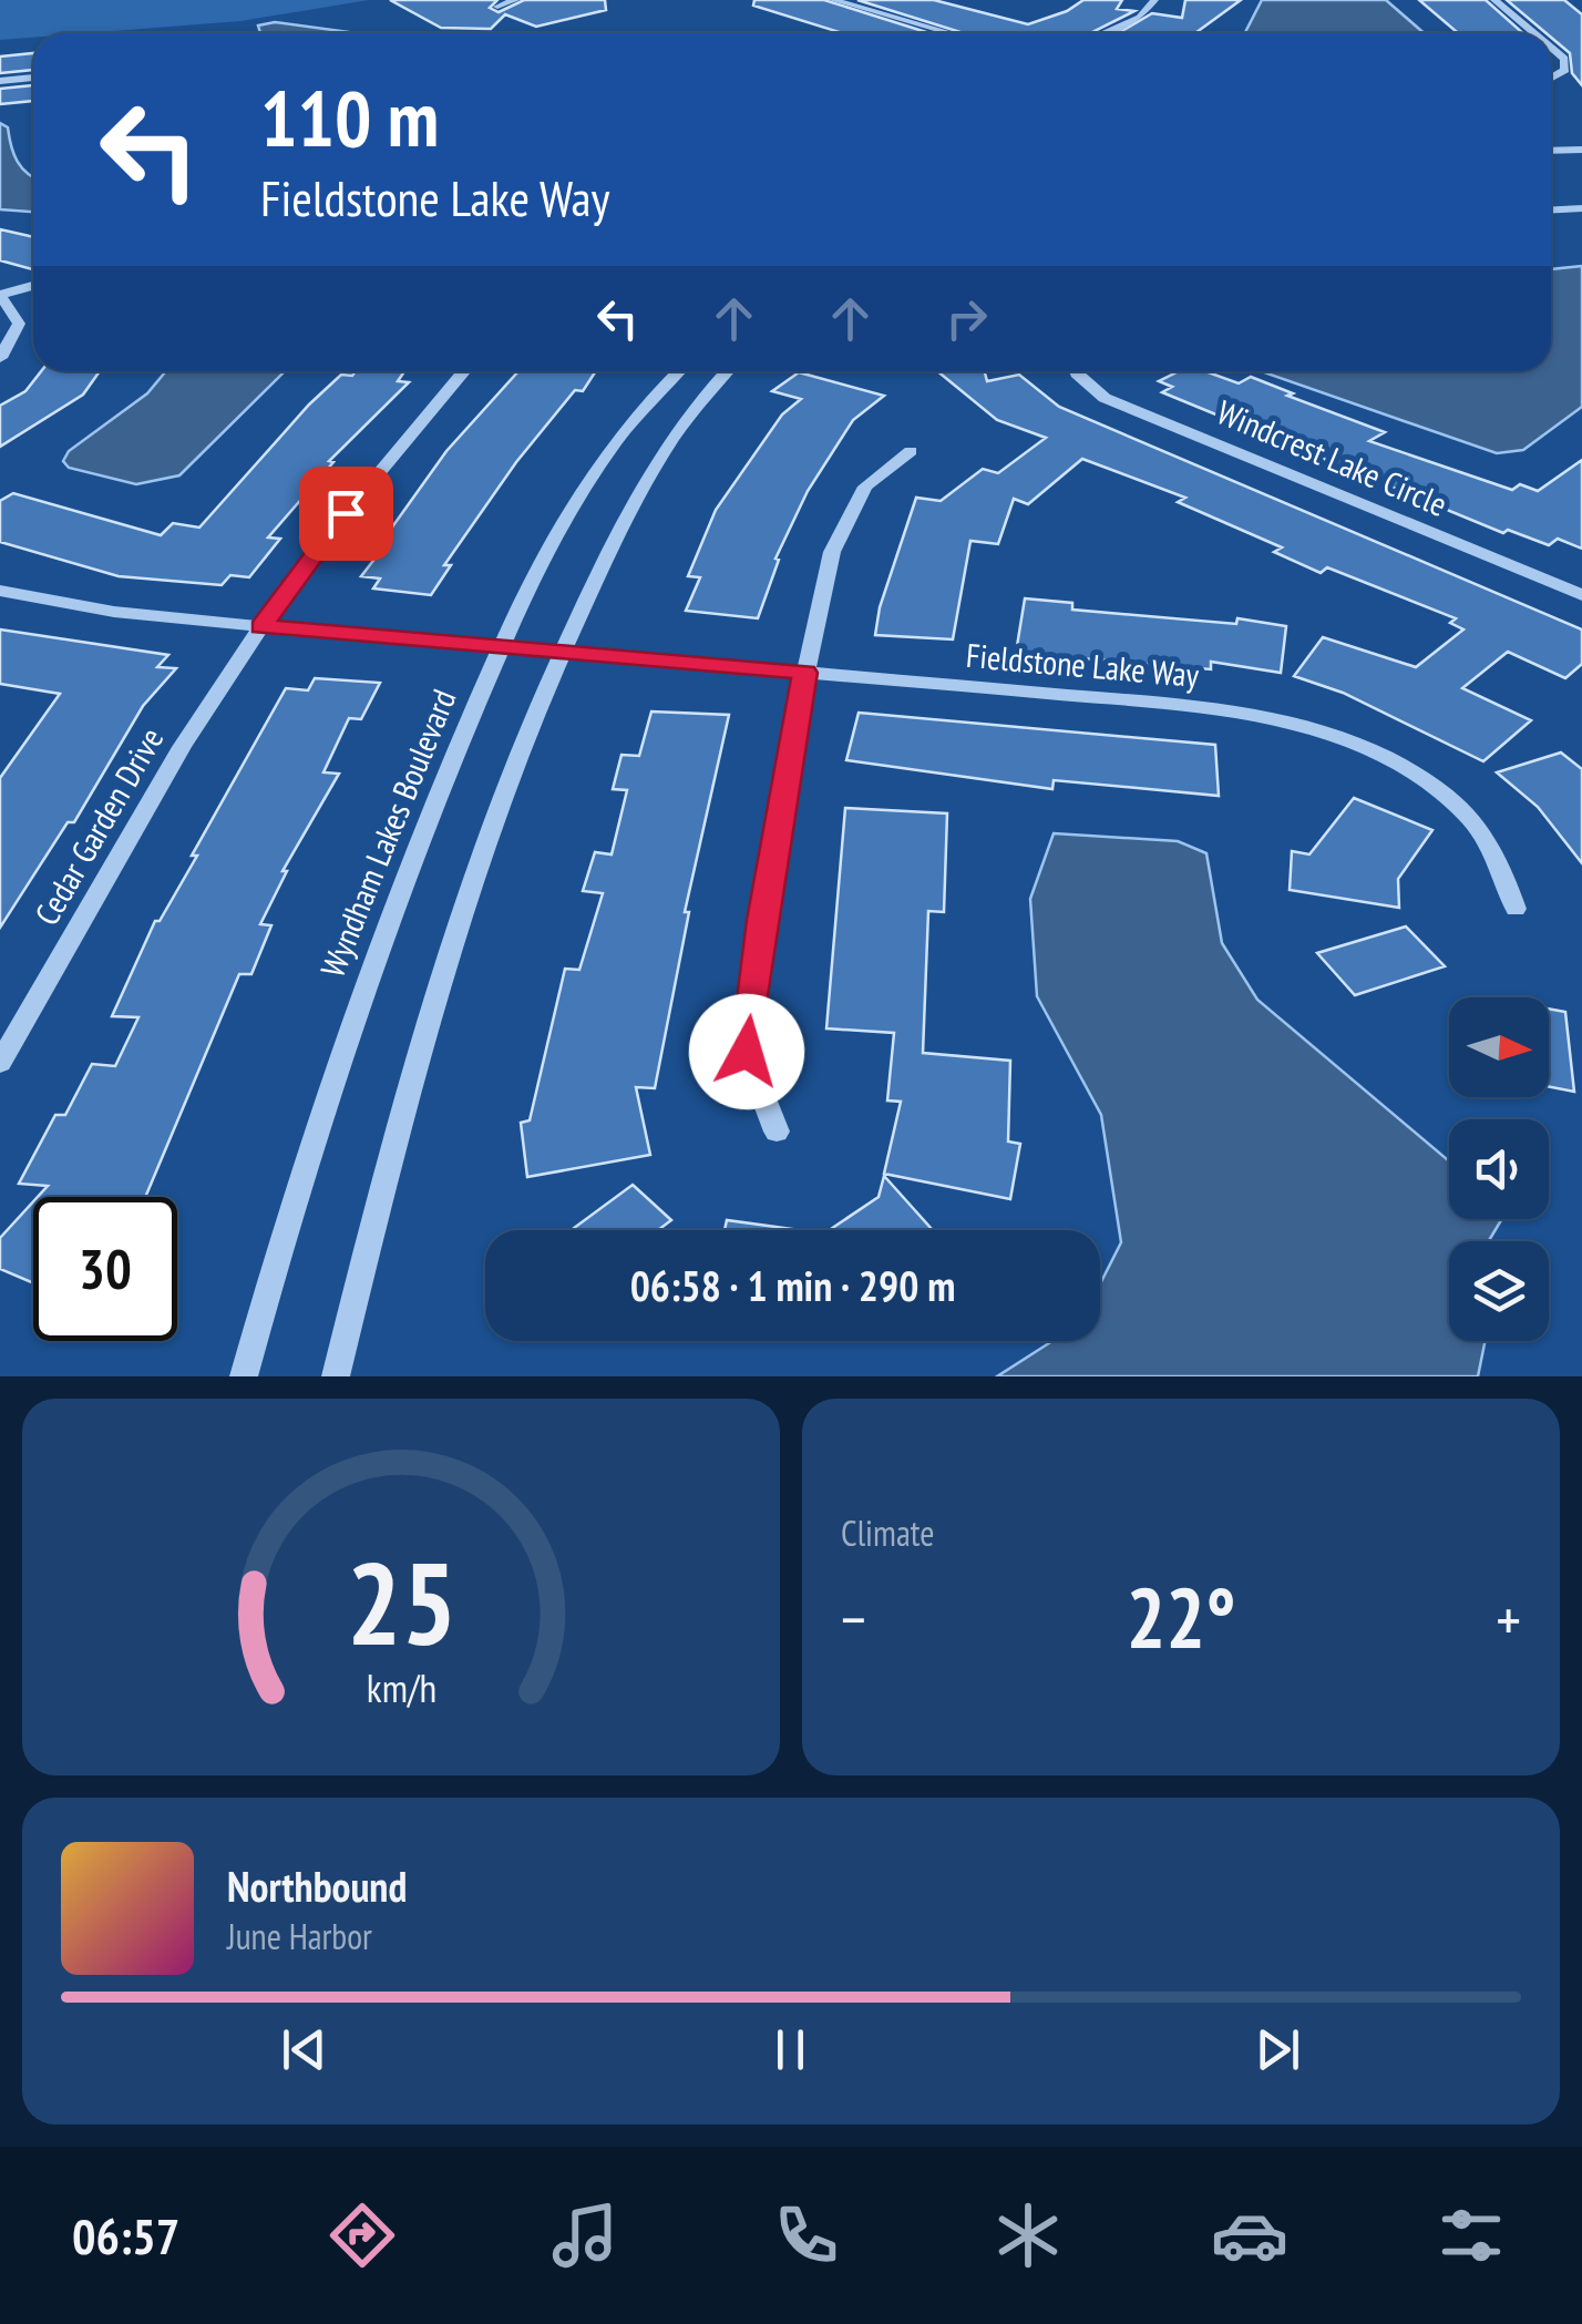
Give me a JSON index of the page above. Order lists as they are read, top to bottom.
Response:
{
  "streets": {
    "street": [
      "Windcrest Lake Circle",
      "Fieldstone Lake Way",
      "Cedar Garden Drive",
      "Wyndham Lakes Boulevard"
    ]
  },
  "crossings": [
    ["Fieldstone Lake Way", "Cedar Garden Drive"],
    ["Fieldstone Lake Way", "Wyndham Lakes Boulevard"]
  ],
  "north": "right",
  "page": {
    "turn": ["110 m", "Fieldstone Lake Way"],
    "limit": "30",
    "trip": "06:58 · 1 min · 290 m",
    "tile": "Climate",
    "heat": ["−", "22°", "+"],
    "song": ["Northbound", "June Harbor"],
    "tabs": "06:57",
    "gauge": ["25", "km/h"]
  }
}
